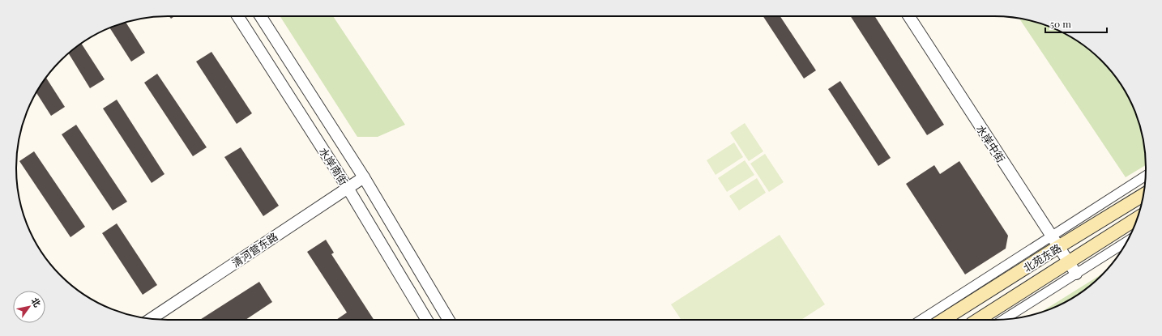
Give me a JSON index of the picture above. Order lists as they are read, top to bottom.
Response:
{
  "streets": {
    "main road": ["北苑东路"],
    "street": ["水岸中街", "水岸南街", "清河营东路"]
  },
  "crossings": [
    ["水岸中街", "北苑东路"],
    ["水岸南街", "清河营东路"]
  ],
  "scale_bar": "50 m",
  "north": "top right"
}
